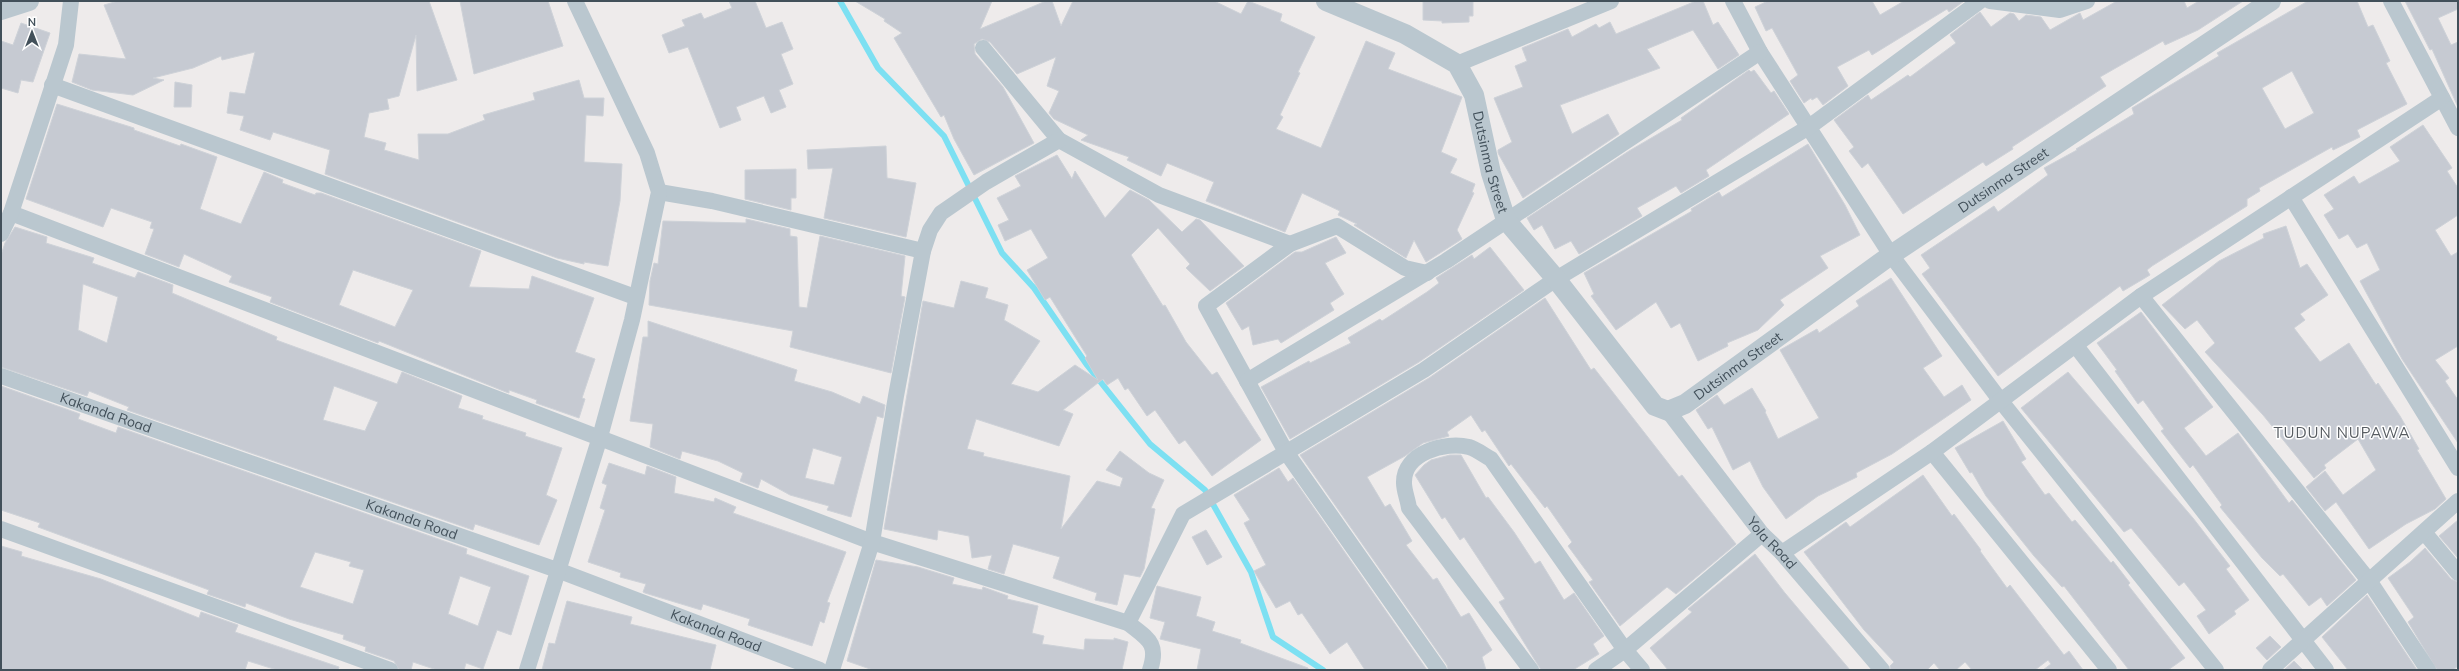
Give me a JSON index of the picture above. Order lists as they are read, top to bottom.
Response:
{
  "streets": {
    "street": ["Dutsinma Street", "Kakanda Road", "Yola Road"]
  },
  "crossings": [
    ["Dutsinma Street", "Yola Road"]
  ],
  "districts": ["TUDUN NUPAWA"],
  "north": "top"
}
